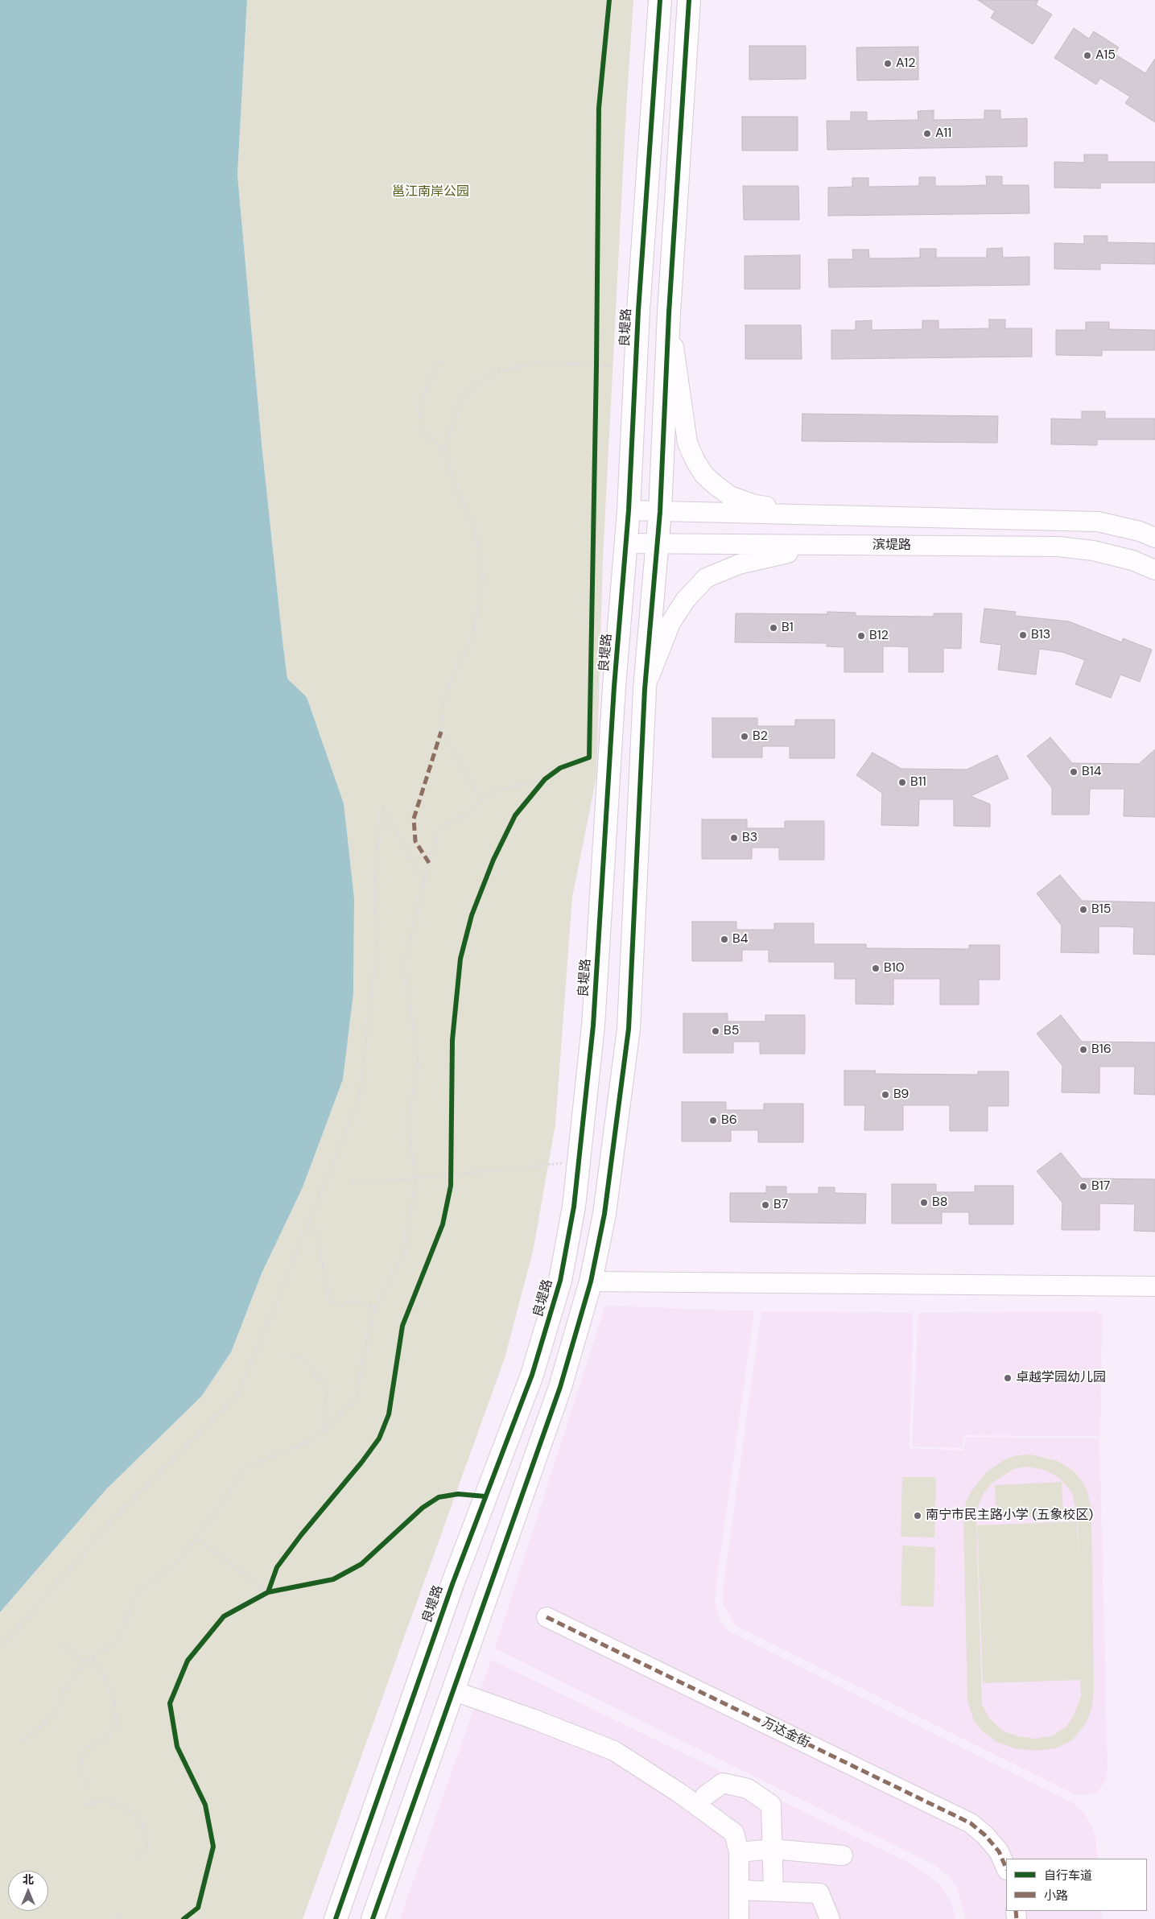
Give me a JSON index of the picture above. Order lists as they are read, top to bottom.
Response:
{
  "streets": {
    "main road": ["良堤路"],
    "street": ["滨堤路", "万达金街"]
  },
  "crossings": [
    ["良堤路", "滨堤路"]
  ],
  "parks": ["邕江南岸公园"],
  "places": [
    "A15",
    "A12",
    "A11",
    "B1",
    "B13",
    "B12",
    "B2",
    "B14",
    "B11",
    "B3",
    "B15",
    "B4",
    "B10",
    "B5",
    "B16",
    "B9",
    "B6",
    "B17",
    "B8",
    "B7",
    "卓越学园幼儿园",
    "南宁市民主路小学 (五象校区)"
  ],
  "legend": ["自行车道", "小路"],
  "north": "top"
}
